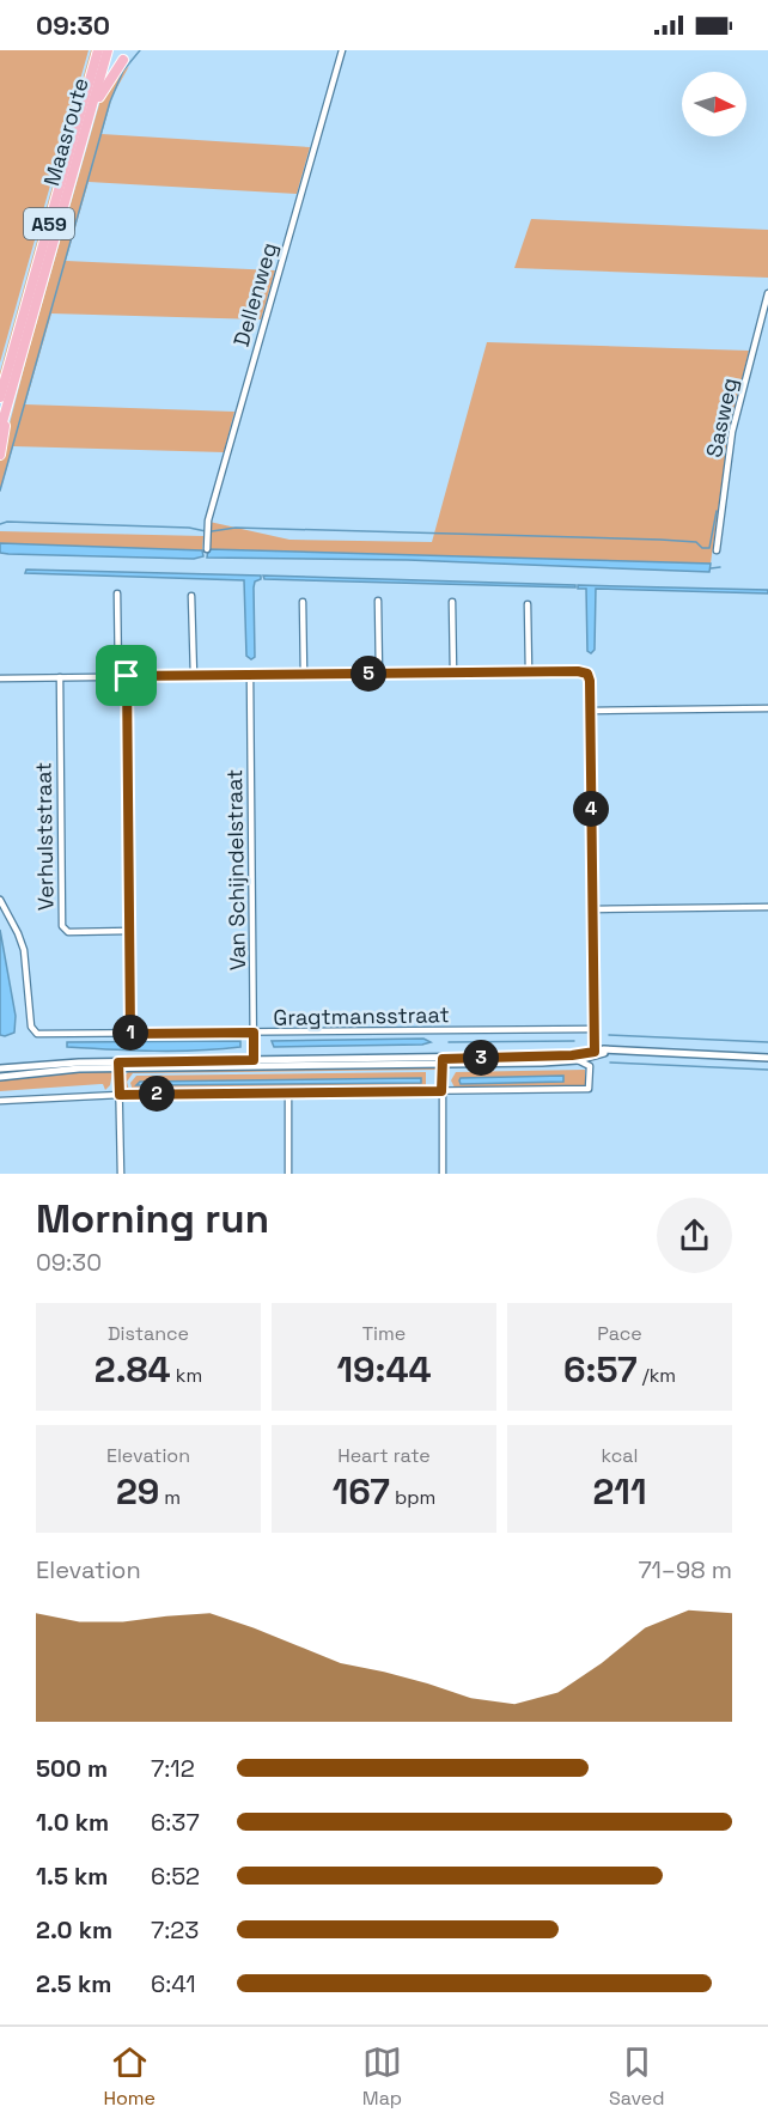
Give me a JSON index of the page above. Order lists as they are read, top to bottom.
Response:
{
  "streets": {
    "highway": ["Maasroute", "A59"],
    "street": [
      "Dellenweg",
      "Sasweg",
      "Verhulststraat",
      "Van Schijndelstraat",
      "Gragtmansstraat"
    ]
  },
  "crossings": [
    ["Maasroute", "A59"],
    ["Van Schijndelstraat", "Gragtmansstraat"]
  ],
  "north": "right",
  "page": {
    "status": "09:30",
    "pins": [
      "5",
      "4",
      "1",
      "3",
      "2"
    ],
    "heading": ["Morning run", "09:30"],
    "stats": [
      ["Distance", "2.84 km"],
      ["Time", "19:44"],
      ["Pace", "6:57 /km"],
      ["Elevation", "29 m"],
      ["Heart rate", "167 bpm"],
      ["kcal", "211"]
    ],
    "chart": ["Elevation", "71–98 m"],
    "list": [
      {
        "name": "500 m",
        "note": "7:12"
      },
      {
        "name": "1.0 km",
        "note": "6:37"
      },
      {
        "name": "1.5 km",
        "note": "6:52"
      },
      {
        "name": "2.0 km",
        "note": "7:23"
      },
      {
        "name": "2.5 km",
        "note": "6:41"
      }
    ],
    "tabs": ["Home", "Map", "Saved"]
  }
}
